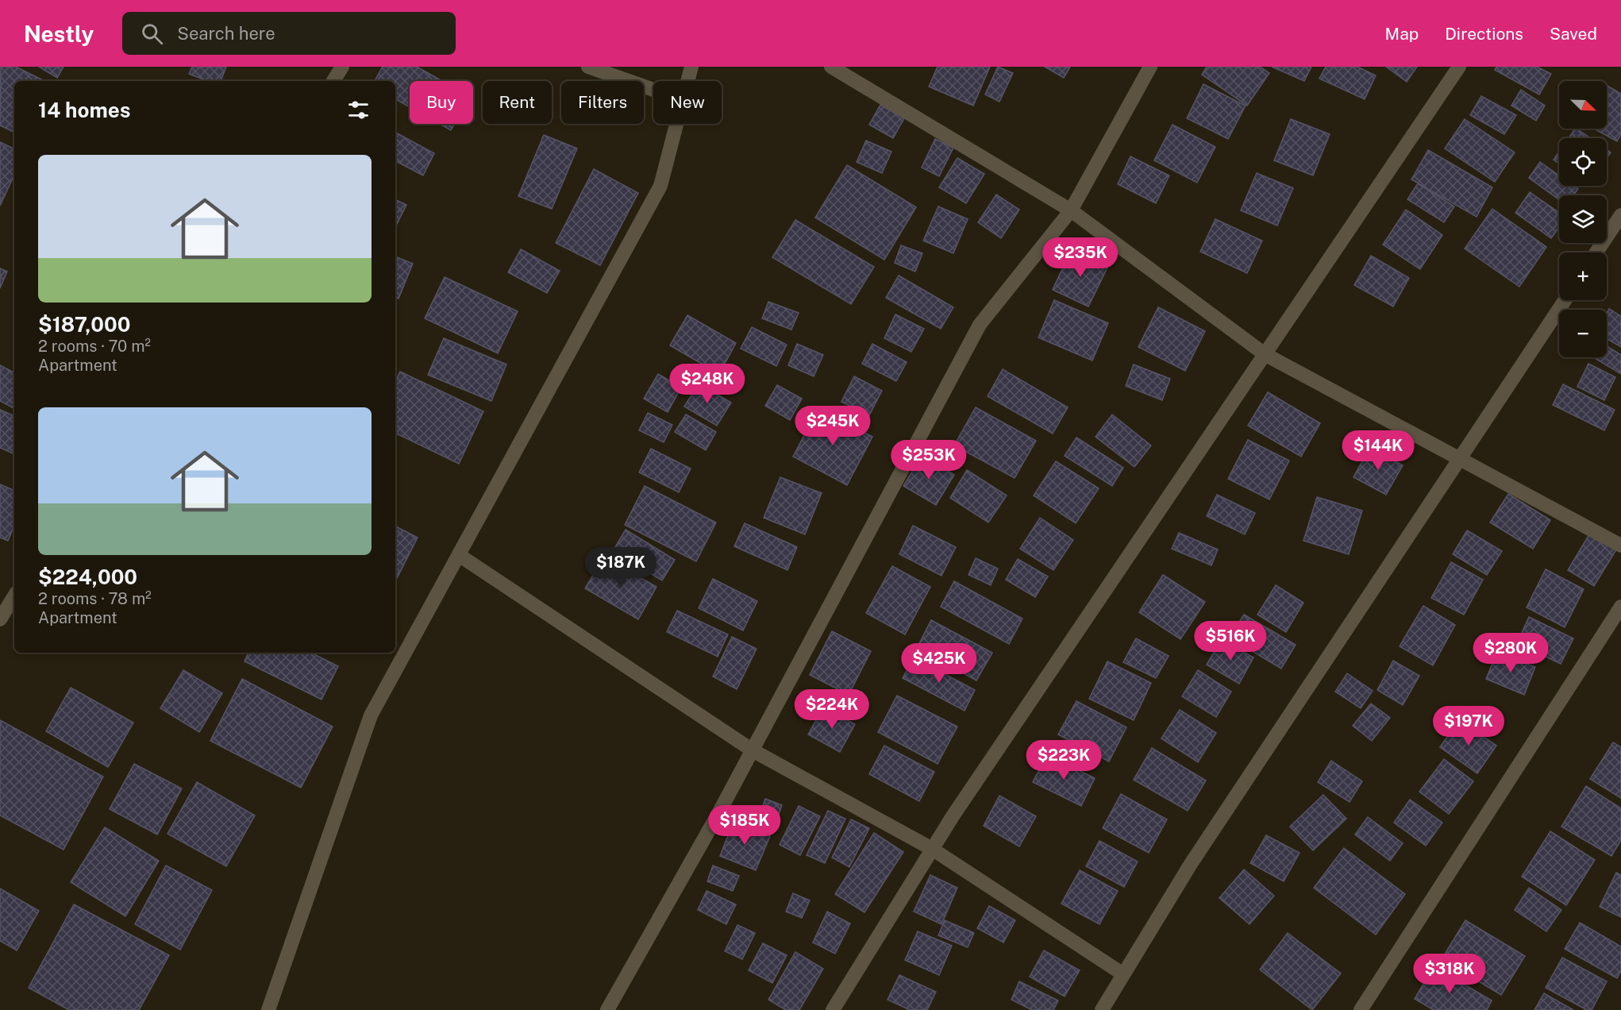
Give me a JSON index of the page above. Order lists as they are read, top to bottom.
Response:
{
  "north": "bottom right",
  "page": {
    "header": "Nestly",
    "search": "Search here",
    "nav": ["Map", "Directions", "Saved"],
    "map_buttons": ["+", "−"],
    "chip": [
      "Buy",
      "Rent",
      "Filters",
      "New"
    ],
    "heading": "14 homes",
    "list": [
      {
        "name": "$187,000",
        "note": "2 rooms · 70 m² · Apartment"
      },
      {
        "name": "$224,000",
        "note": "2 rooms · 78 m² · Apartment"
      }
    ],
    "price": [
      "$235K",
      "$248K",
      "$245K",
      "$144K",
      "$253K",
      "$187K",
      "$516K",
      "$280K",
      "$425K",
      "$224K",
      "$197K",
      "$223K",
      "$185K",
      "$318K"
    ]
  }
}
